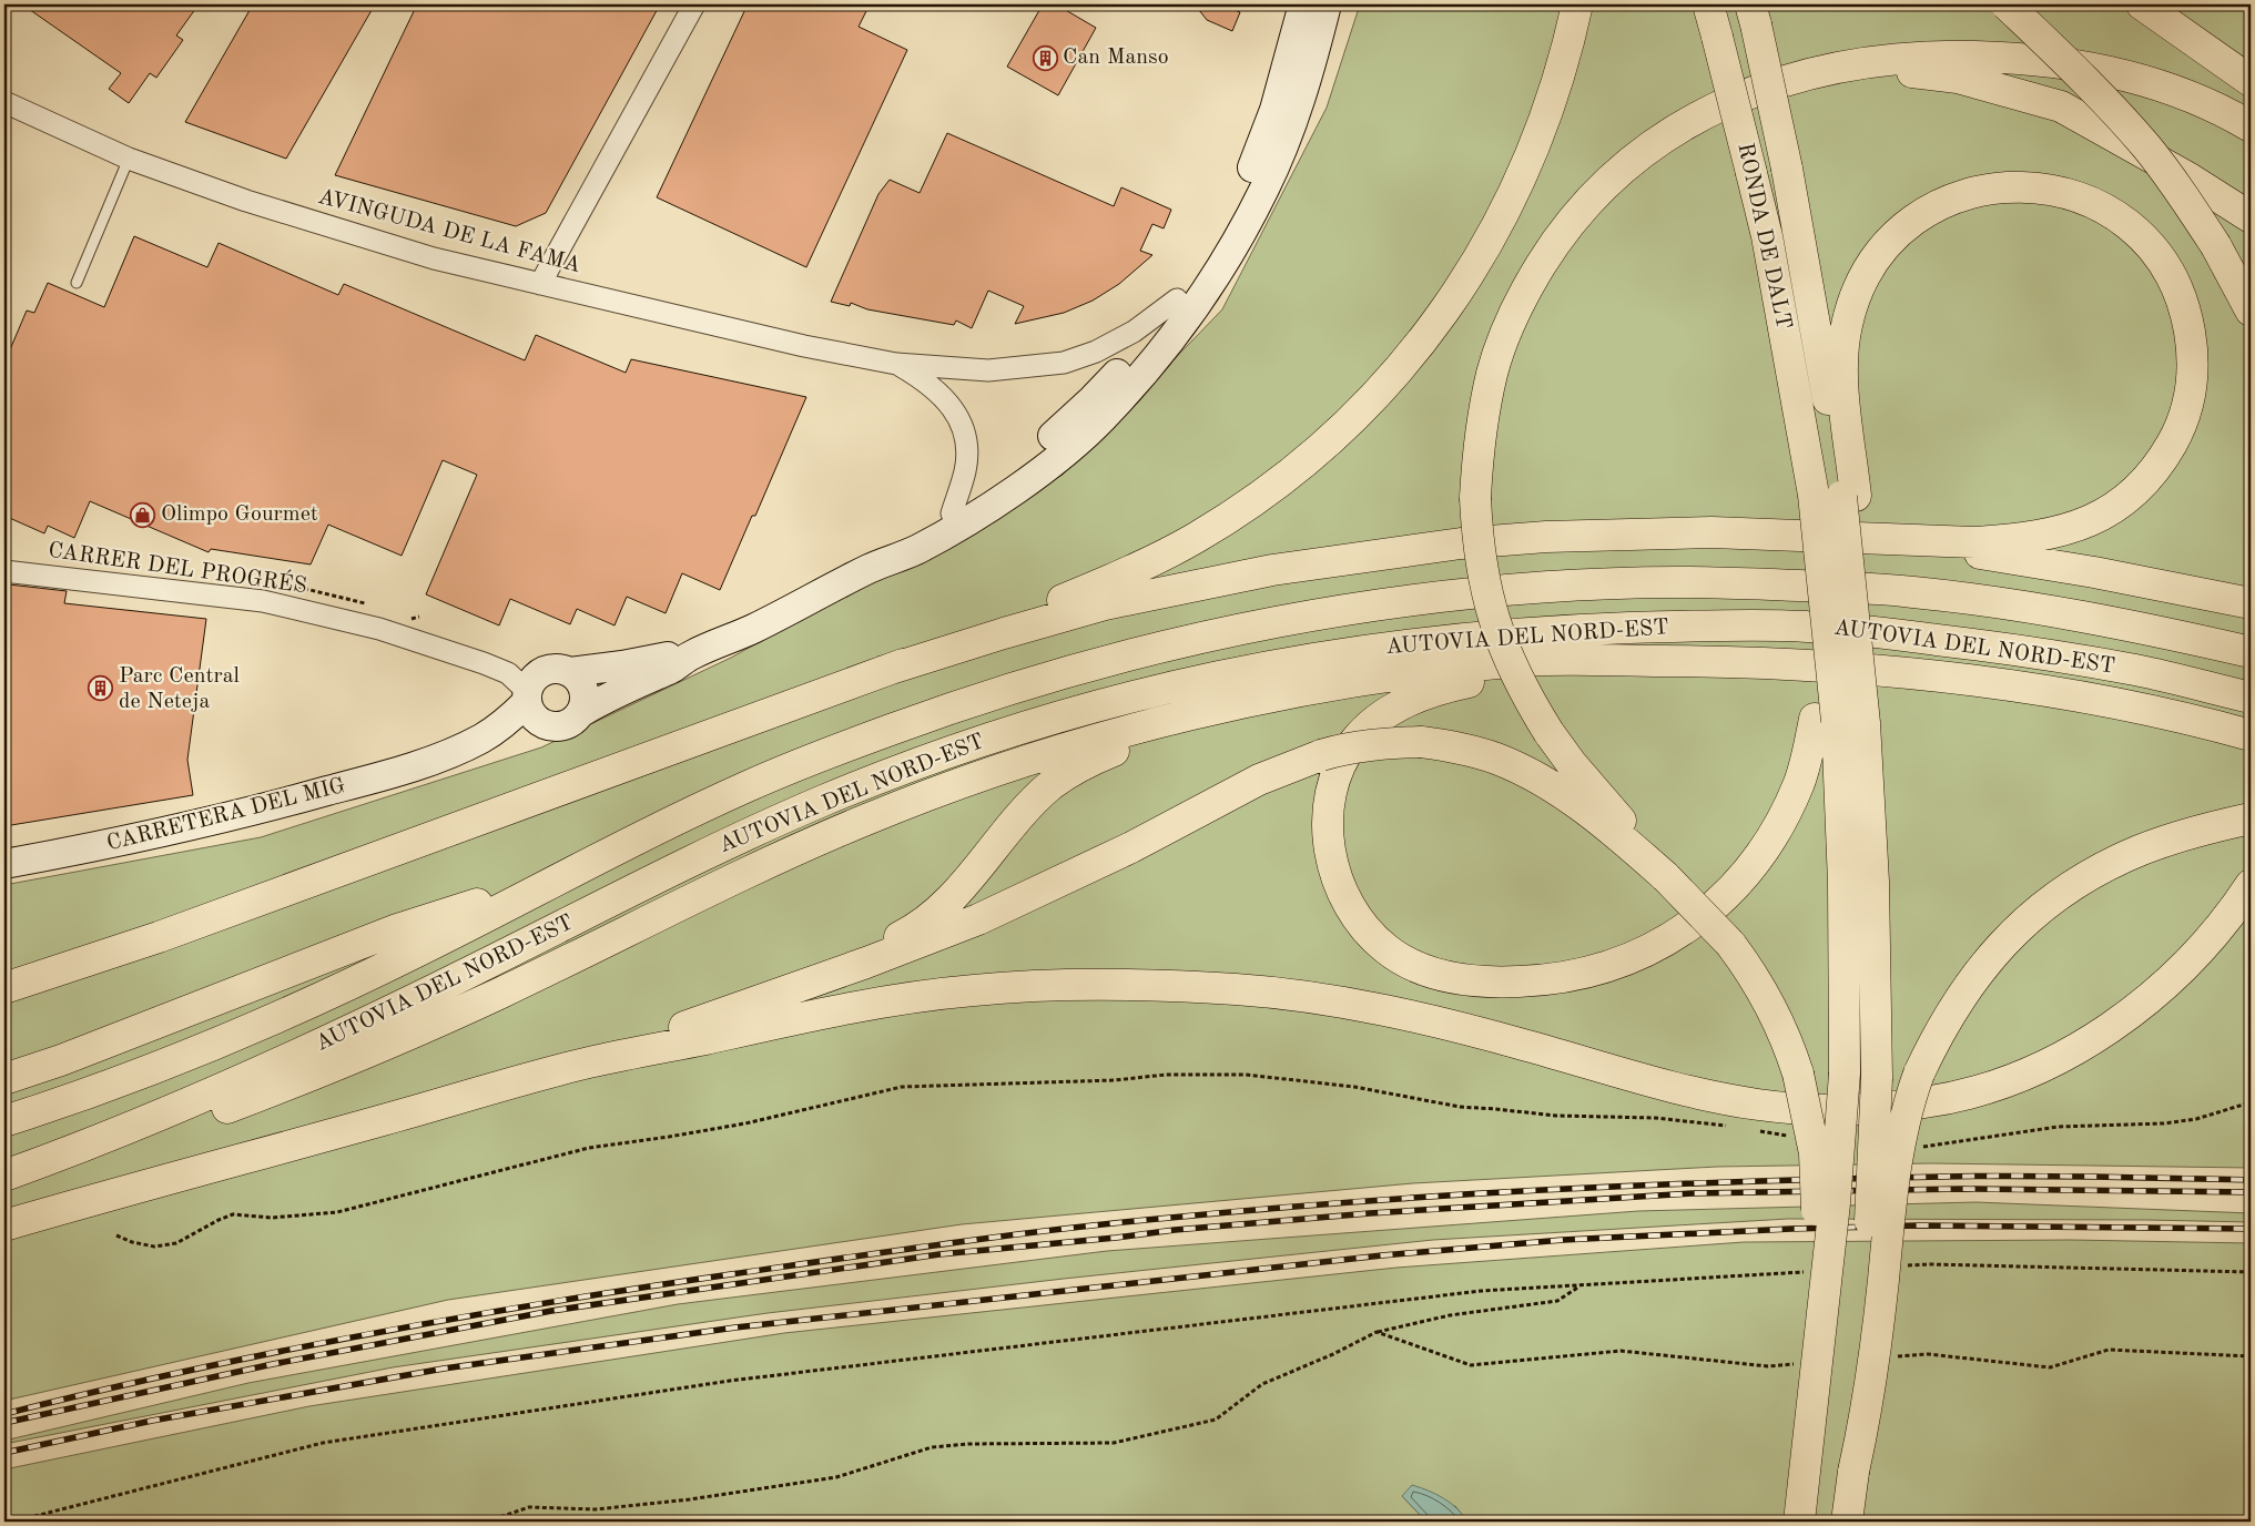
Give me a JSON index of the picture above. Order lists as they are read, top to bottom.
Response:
{
  "streets": {
    "highway": ["RONDA DE DALT", "AUTOVIA DEL NORD-EST"],
    "street": ["AVINGUDA DE LA FAMA", "CARRER DEL PROGRÉS", "CARRETERA DEL MIG"]
  },
  "crossings": [
    ["CARRER DEL PROGRÉS", "CARRETERA DEL MIG"]
  ],
  "places": {
    "building": ["Can Manso", "Parc Central de Neteja"],
    "shop": ["Olimpo Gourmet"]
  }
}
